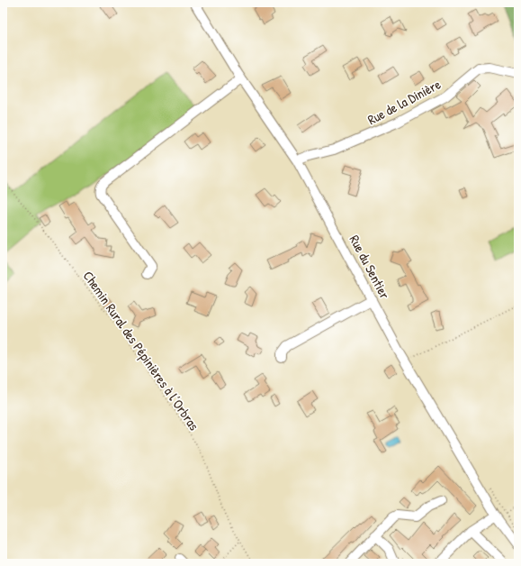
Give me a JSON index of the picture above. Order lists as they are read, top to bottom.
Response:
{
  "streets": {
    "street": ["Rue de la Dinière", "Rue du Sentier"],
    "path": ["Chemin Rural des Pépinières à l’Orbras"]
  },
  "crossings": [
    ["Rue de la Dinière", "Rue du Sentier"]
  ]
}
